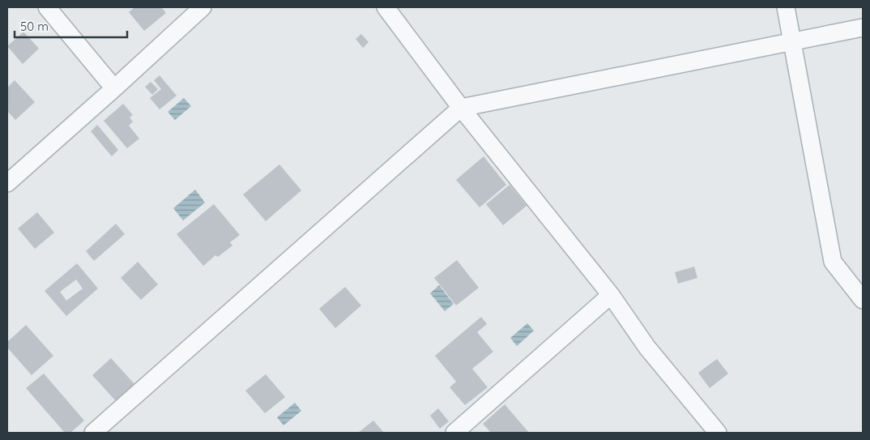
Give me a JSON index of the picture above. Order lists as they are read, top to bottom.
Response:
{
  "scale_bar": "50 m"
}
